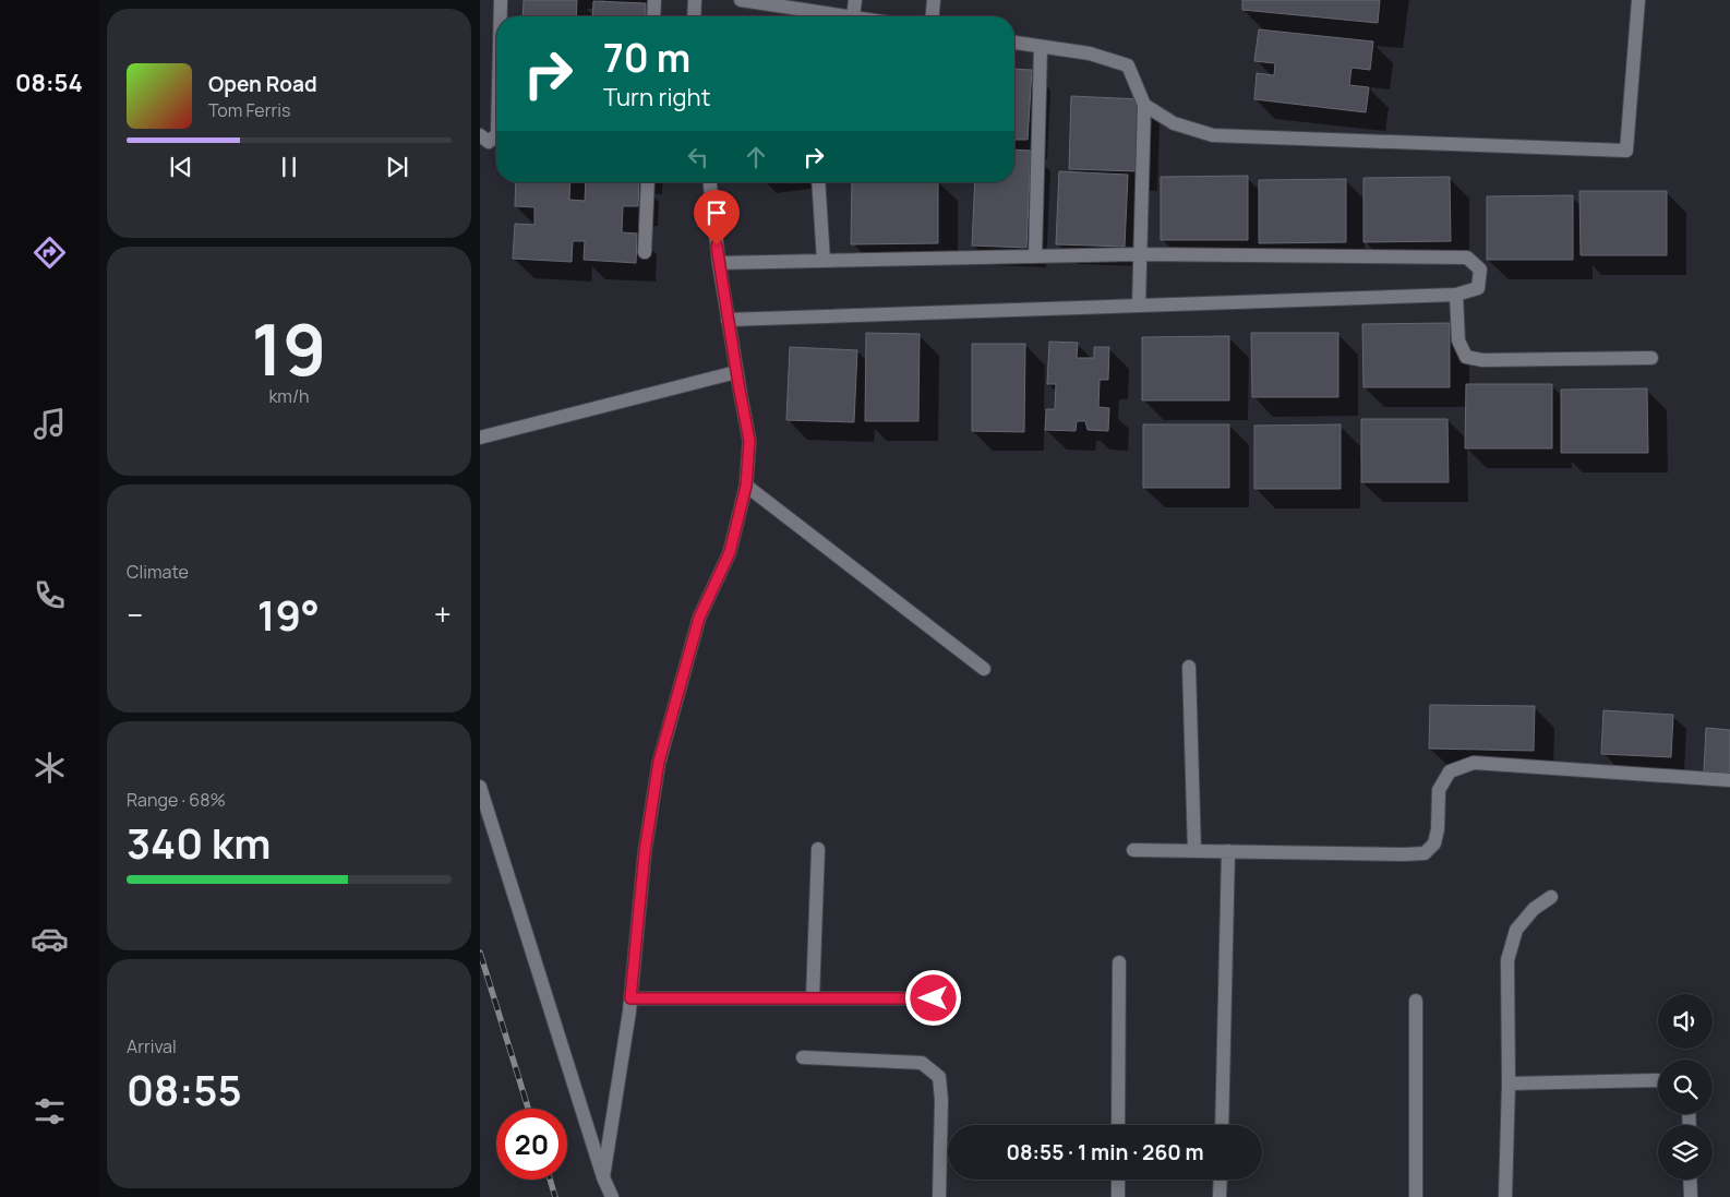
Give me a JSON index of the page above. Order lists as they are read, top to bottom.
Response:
{
  "page": {
    "tabs": "08:54",
    "turn": ["70 m", "Turn right"],
    "song": ["Open Road", "Tom Ferris"],
    "tile": [
      ["19", "km/h"],
      "Climate",
      ["Range · 68%", "340 km"],
      ["Arrival", "08:55"]
    ],
    "heat": ["−", "19°", "+"],
    "limit": "20",
    "trip": "08:55 · 1 min · 260 m"
  }
}
